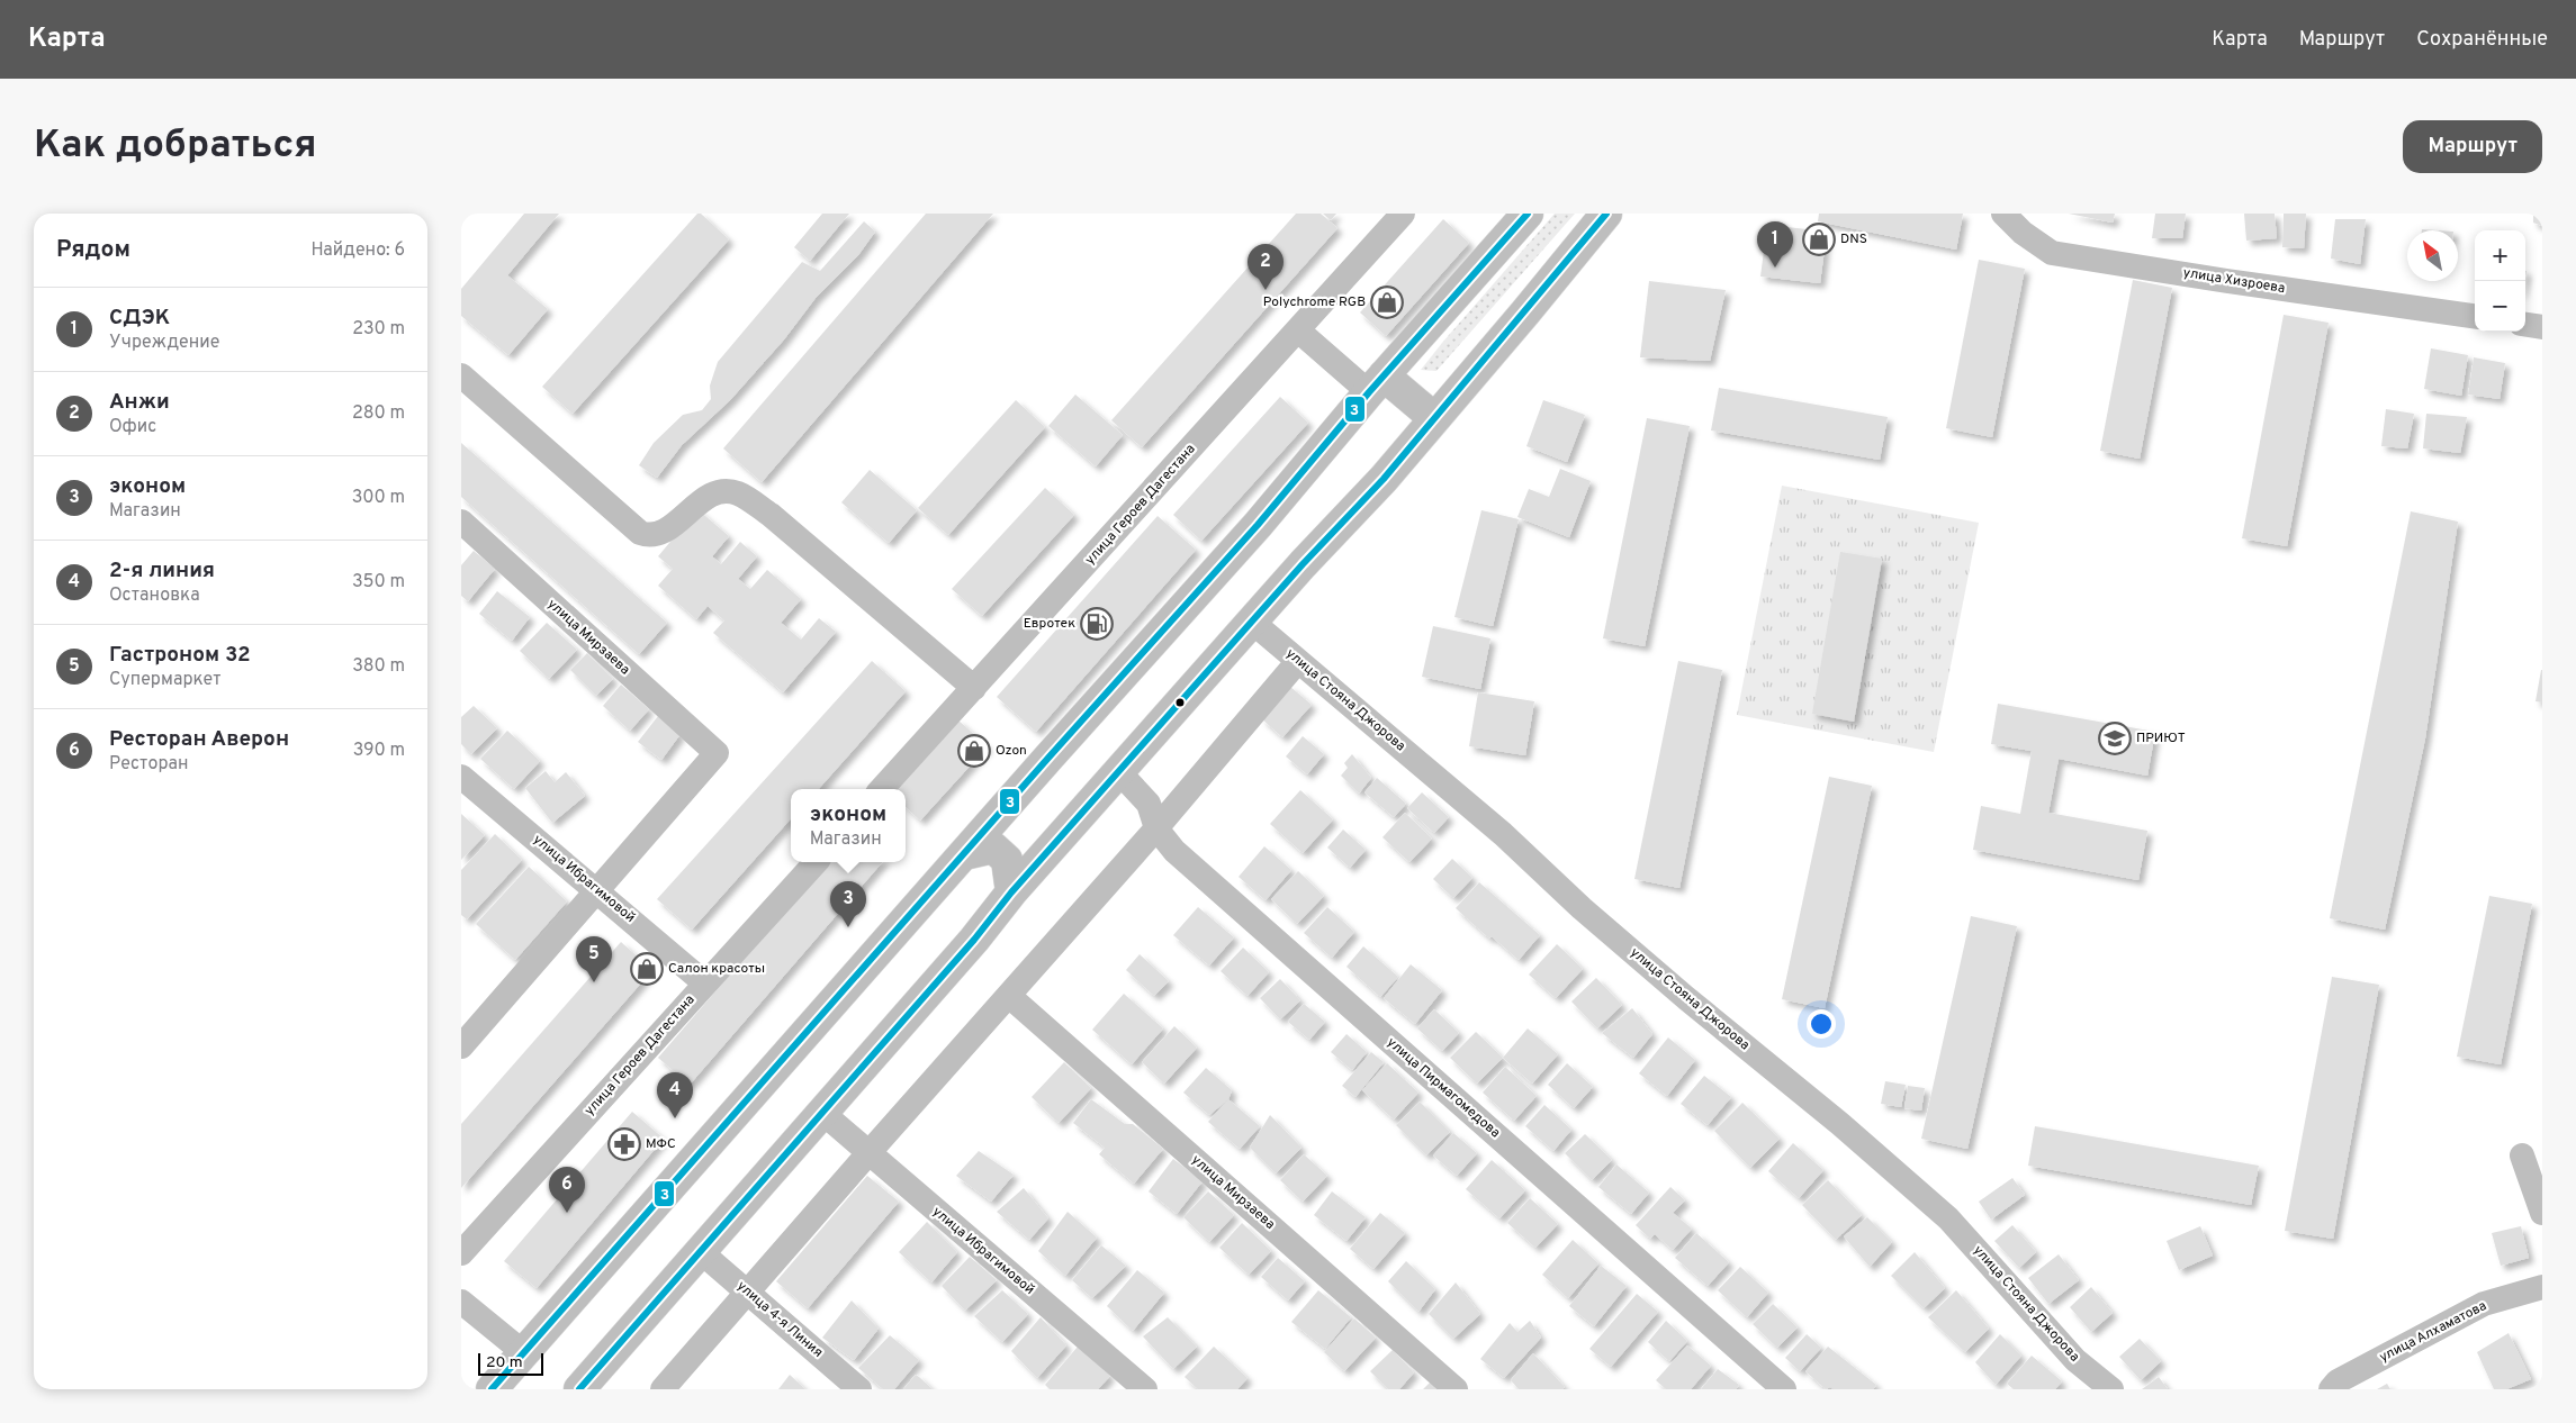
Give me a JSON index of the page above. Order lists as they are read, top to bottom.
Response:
{
  "streets": {
    "street": [
      "улица Хизроева",
      "улица Героев Дагестана",
      "улица Мирзаева",
      "улица Стояна Джорова",
      "улица Ибрагимовой",
      "улица Пирмагомедова",
      "улица 4-я Линия",
      "улица Алхаматова"
    ]
  },
  "crossings": [
    ["улица Героев Дагестана", "улица Ибрагимовой"],
    ["улица Мирзаева", "улица Ибрагимовой"]
  ],
  "places": {
    "shop": [
      "DNS",
      "Polychrome RGB",
      "Ozon",
      "Салон красоты"
    ],
    "fuel station": ["Евротек"],
    "school or university": ["ПРИЮТ"],
    "pharmacy": ["МФС"]
  },
  "lines": ["transit line 3"],
  "scale_bar": "20 m",
  "north": "top left",
  "page": {
    "header": "Карта",
    "nav": ["Карта", "Маршрут", "Сохранённые"],
    "buttons": "Маршрут",
    "title": "Как добраться",
    "heading": ["Рядом", "Найдено: 6"],
    "pins": [
      "1",
      "2",
      "3",
      "5",
      "4",
      "6"
    ],
    "map_buttons": ["+", "−"],
    "list": [
      {
        "mark": "1",
        "name": "СДЭК",
        "note": "Учреждение",
        "value": "230 m"
      },
      {
        "mark": "2",
        "name": "Анжи",
        "note": "Офис",
        "value": "280 m"
      },
      {
        "mark": "3",
        "name": "эконом",
        "note": "Магазин",
        "value": "300 m"
      },
      {
        "mark": "4",
        "name": "2-я линия",
        "note": "Остановка",
        "value": "350 m"
      },
      {
        "mark": "5",
        "name": "Гастроном 32",
        "note": "Супермаркет",
        "value": "380 m"
      },
      {
        "mark": "6",
        "name": "Ресторан Аверон",
        "note": "Ресторан",
        "value": "390 m"
      }
    ],
    "popup": ["эконом", "Магазин"],
    "scale": "20 m"
  }
}
